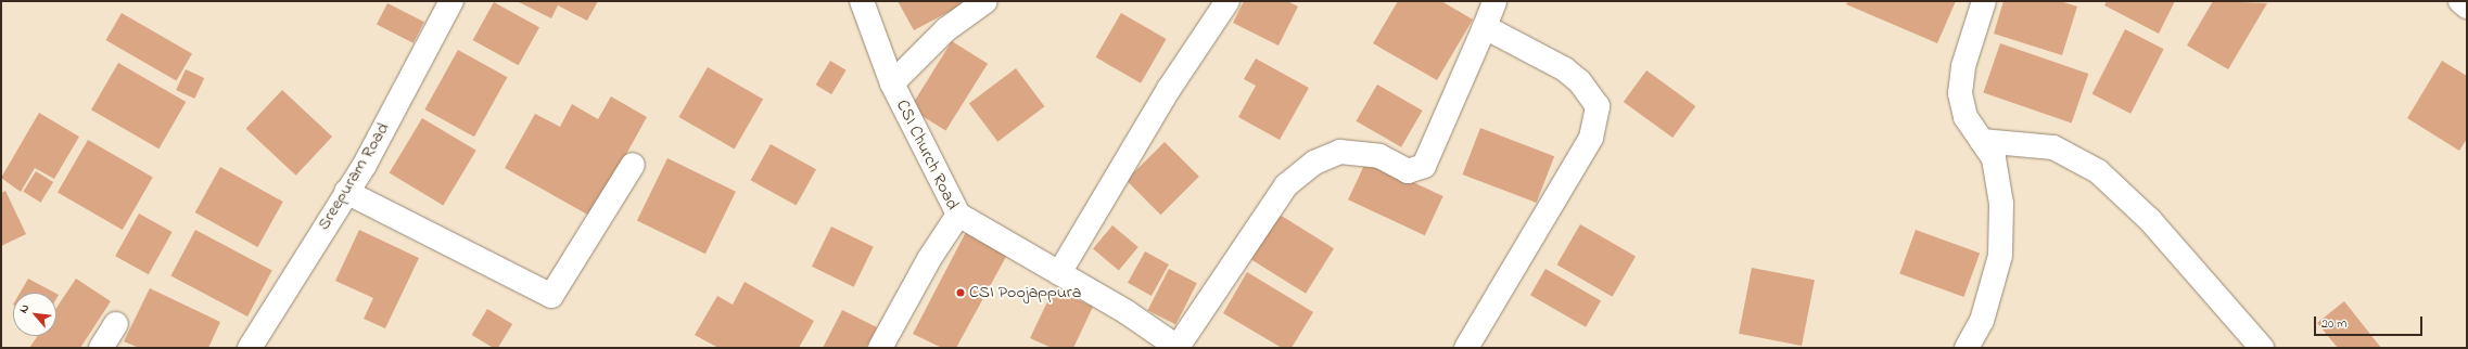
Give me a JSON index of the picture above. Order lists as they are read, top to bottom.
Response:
{
  "streets": {
    "street": ["CSI Church Road", "Sreepuram Road"]
  },
  "places": ["CSI Poojappura"],
  "scale_bar": "20 m",
  "north": "top left"
}
